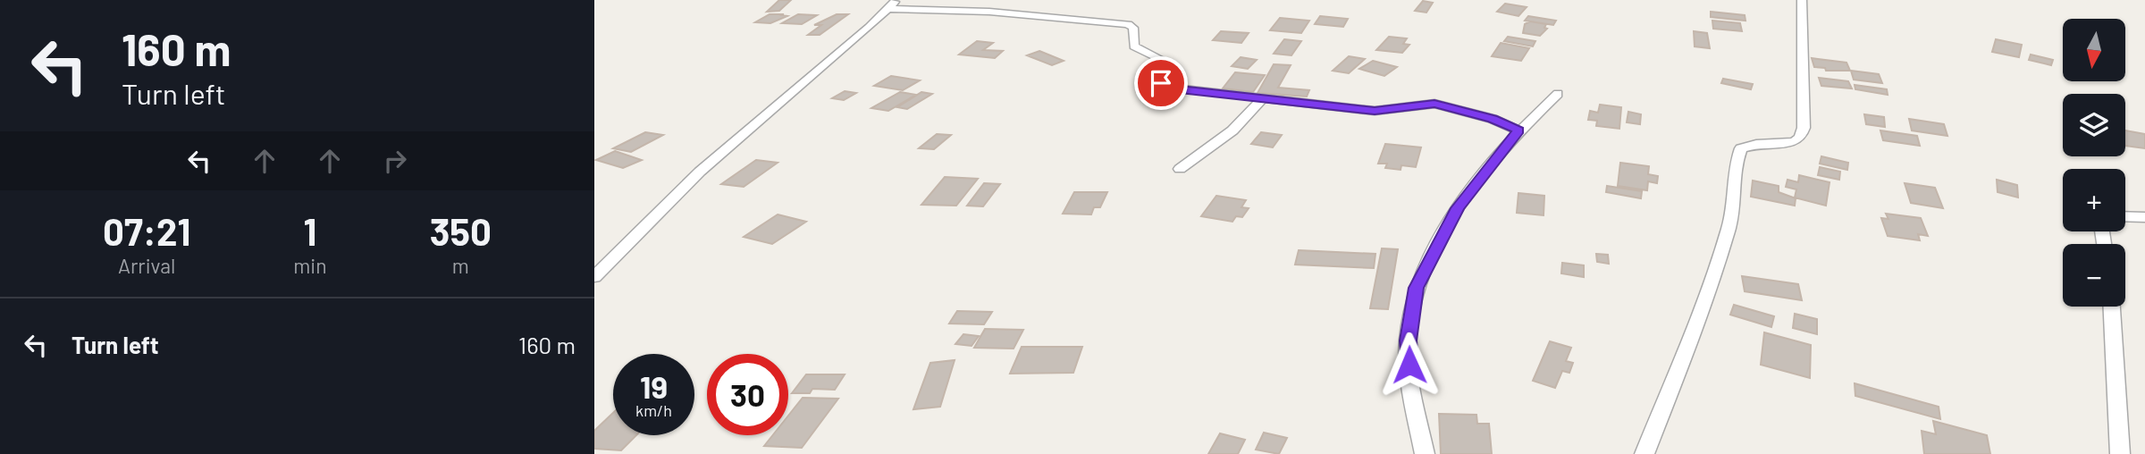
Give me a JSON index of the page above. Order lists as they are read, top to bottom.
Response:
{
  "north": "bottom",
  "page": {
    "turn": ["160 m", "Turn left"],
    "map_buttons": ["+", "−"],
    "eta": [
      "07:21",
      "Arrival",
      "1",
      "min",
      "350",
      "m"
    ],
    "list": [
      {
        "name": "Turn left",
        "value": "160 m"
      }
    ],
    "speed": "19 km/h",
    "limit": "30"
  }
}
